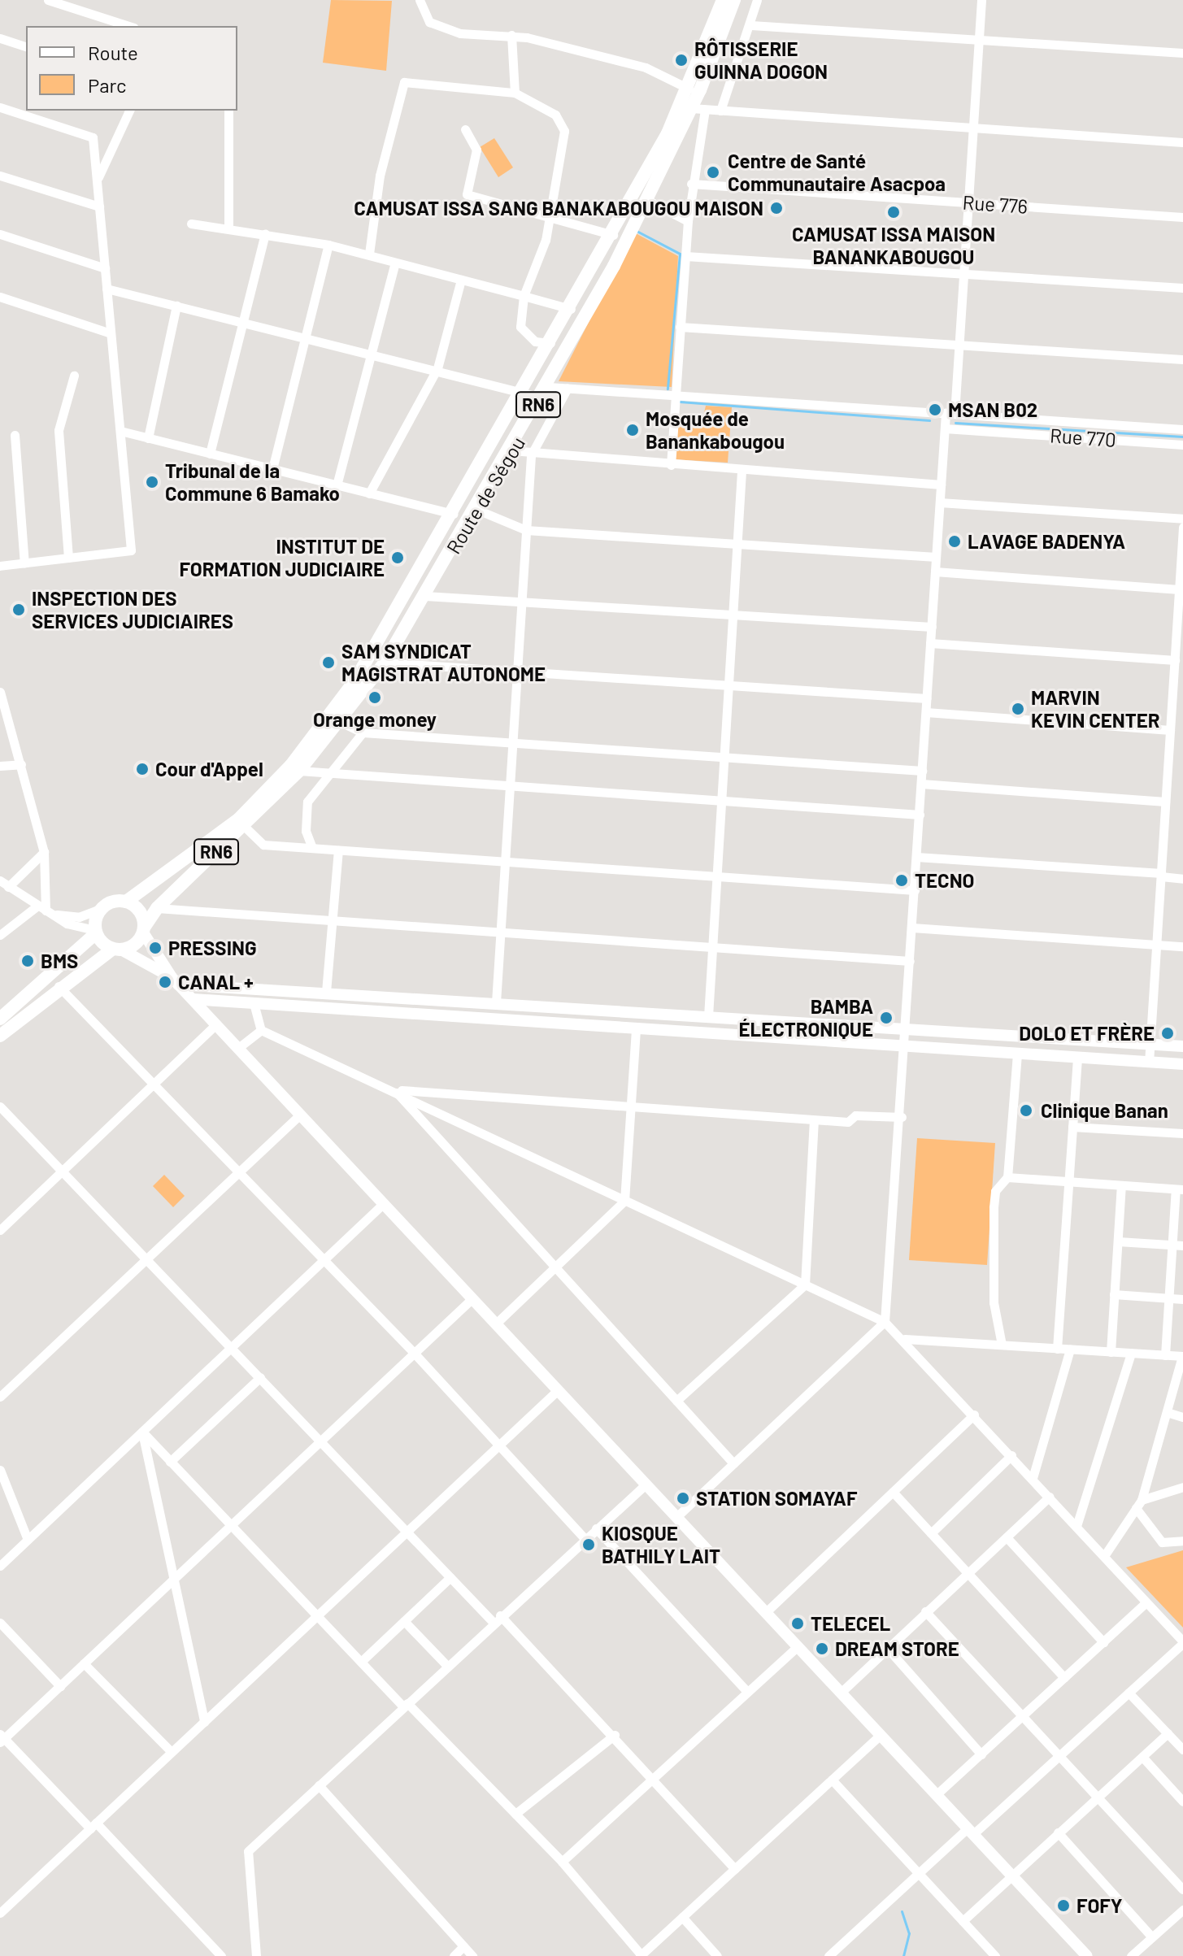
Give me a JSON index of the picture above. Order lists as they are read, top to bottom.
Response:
{
  "streets": {
    "highway": ["RN6", "Route de Ségou"],
    "street": ["Rue 776", "Rue 770"]
  },
  "places": [
    "RÔTISSERIE GUINNA DOGON",
    "Centre de Santé Communautaire Asacpoa",
    "CAMUSAT ISSA SANG BANAKABOUGOU MAISON",
    "CAMUSAT ISSA MAISON BANANKABOUGOU",
    "MSAN B02",
    "Mosquée de Banankabougou",
    "Tribunal de la Commune 6 Bamako",
    "LAVAGE BADENYA",
    "INSTITUT DE FORMATION JUDICIAIRE",
    "INSPECTION DES SERVICES JUDICIAIRES",
    "SAM SYNDICAT MAGISTRAT AUTONOME",
    "Orange money",
    "MARVIN KEVIN CENTER",
    "Cour d'Appel",
    "TECNO",
    "PRESSING",
    "BMS",
    "CANAL +",
    "BAMBA ÉLECTRONIQUE",
    "DOLO ET FRÈRE",
    "Clinique Banan",
    "STATION SOMAYAF",
    "KIOSQUE BATHILY LAIT",
    "TELECEL",
    "DREAM STORE",
    "FOFY"
  ],
  "legend": ["Route", "Parc"]
}
